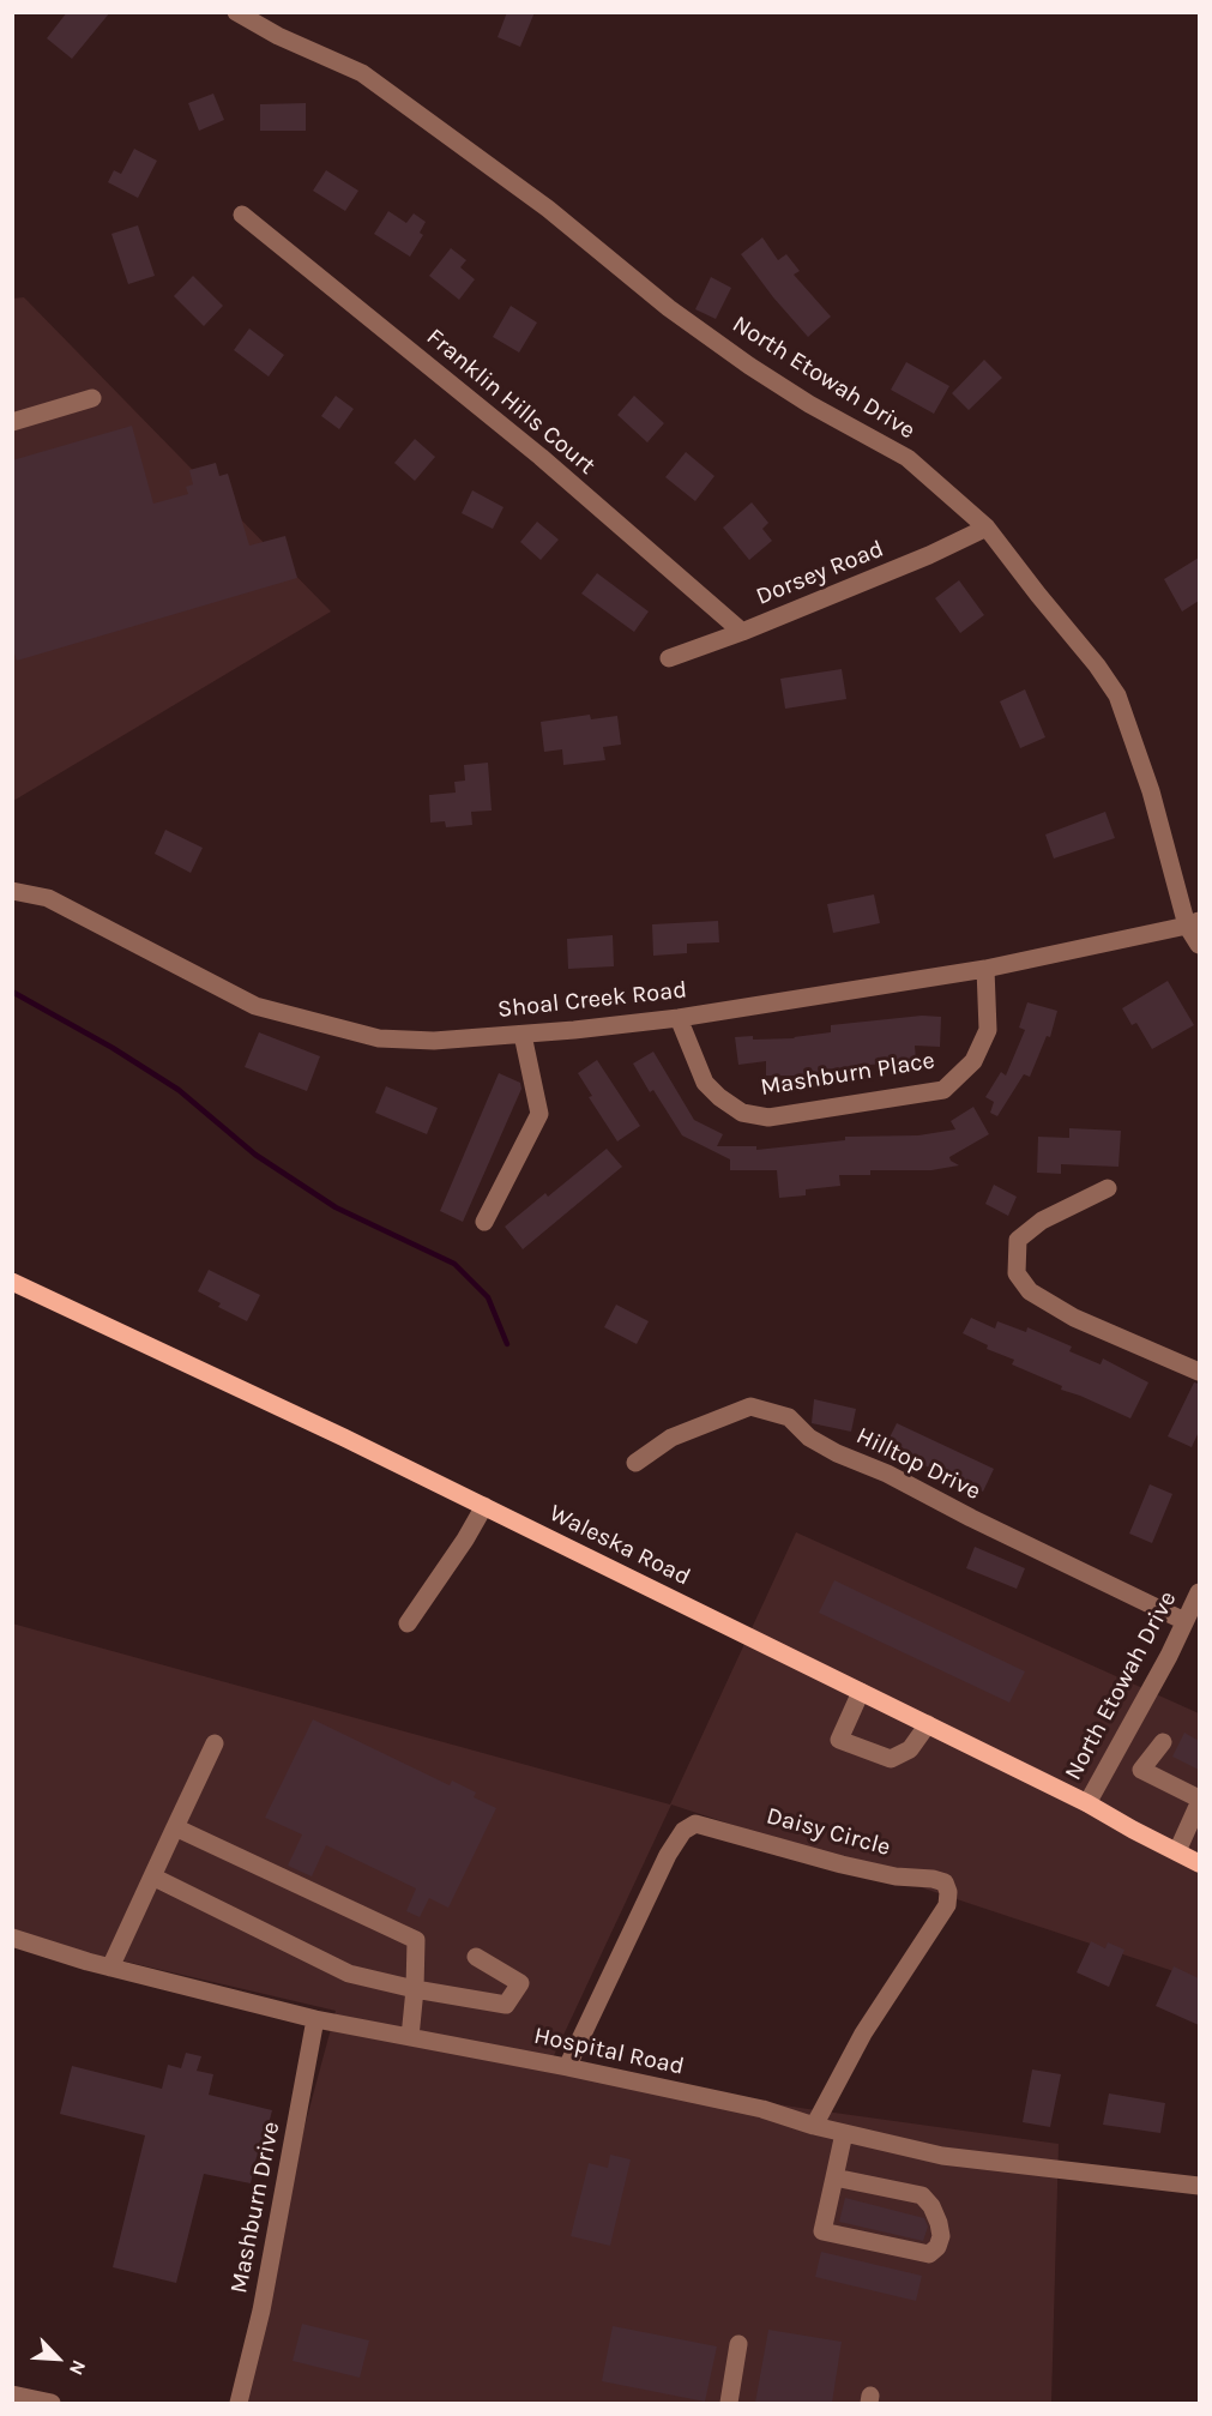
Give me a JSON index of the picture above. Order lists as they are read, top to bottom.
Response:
{
  "streets": {
    "main road": ["Waleska Road"],
    "street": [
      "North Etowah Drive",
      "Franklin Hills Court",
      "Dorsey Road",
      "Shoal Creek Road",
      "Mashburn Place",
      "Hilltop Drive",
      "Daisy Circle",
      "Hospital Road",
      "Mashburn Drive"
    ]
  },
  "crossings": [
    ["North Etowah Drive", "Dorsey Road"],
    ["North Etowah Drive", "Shoal Creek Road"],
    ["North Etowah Drive", "Hilltop Drive"],
    ["North Etowah Drive", "Waleska Road"],
    ["Franklin Hills Court", "Dorsey Road"],
    ["Shoal Creek Road", "Mashburn Place"],
    ["Daisy Circle", "Hospital Road"],
    ["Hospital Road", "Mashburn Drive"]
  ],
  "north": "bottom right"
}
